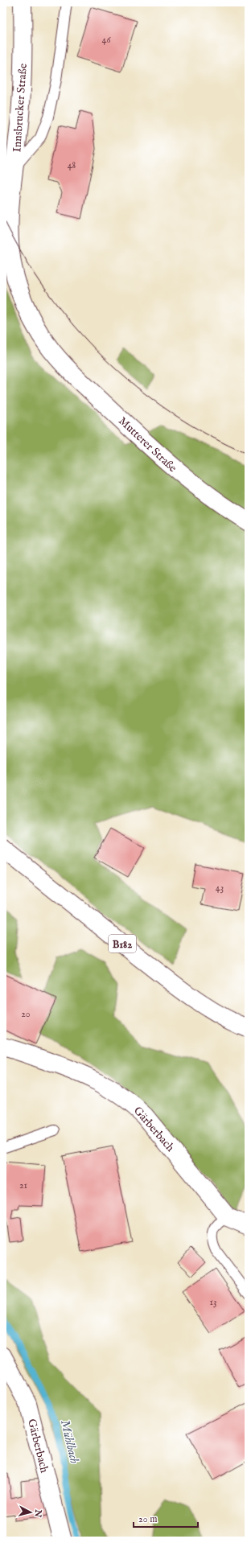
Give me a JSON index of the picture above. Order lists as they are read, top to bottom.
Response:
{
  "streets": {
    "main road": [
      "Innsbrucker Straße",
      "Mutterer Straße",
      "B182",
      "Gärberbach"
    ]
  },
  "crossings": [
    ["Innsbrucker Straße", "Mutterer Straße"]
  ],
  "water": ["Mühlbach"],
  "house_numbers": [
    "46",
    "48",
    "43",
    "20",
    "21",
    "13"
  ],
  "scale_bar": "20 m",
  "north": "right"
}
